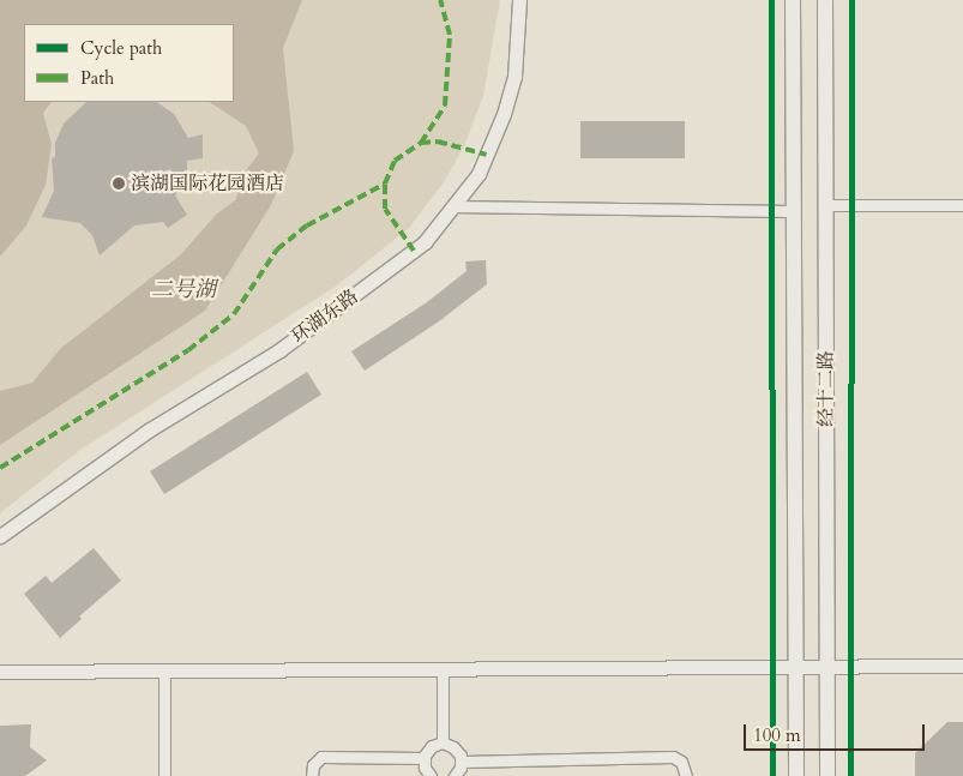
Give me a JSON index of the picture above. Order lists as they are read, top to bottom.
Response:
{
  "streets": {
    "main road": ["经十二路"],
    "street": ["环湖东路"]
  },
  "water": ["二号湖"],
  "places": ["滨湖国际花园酒店"],
  "legend": ["Cycle path", "Path"],
  "scale_bar": "100 m"
}
